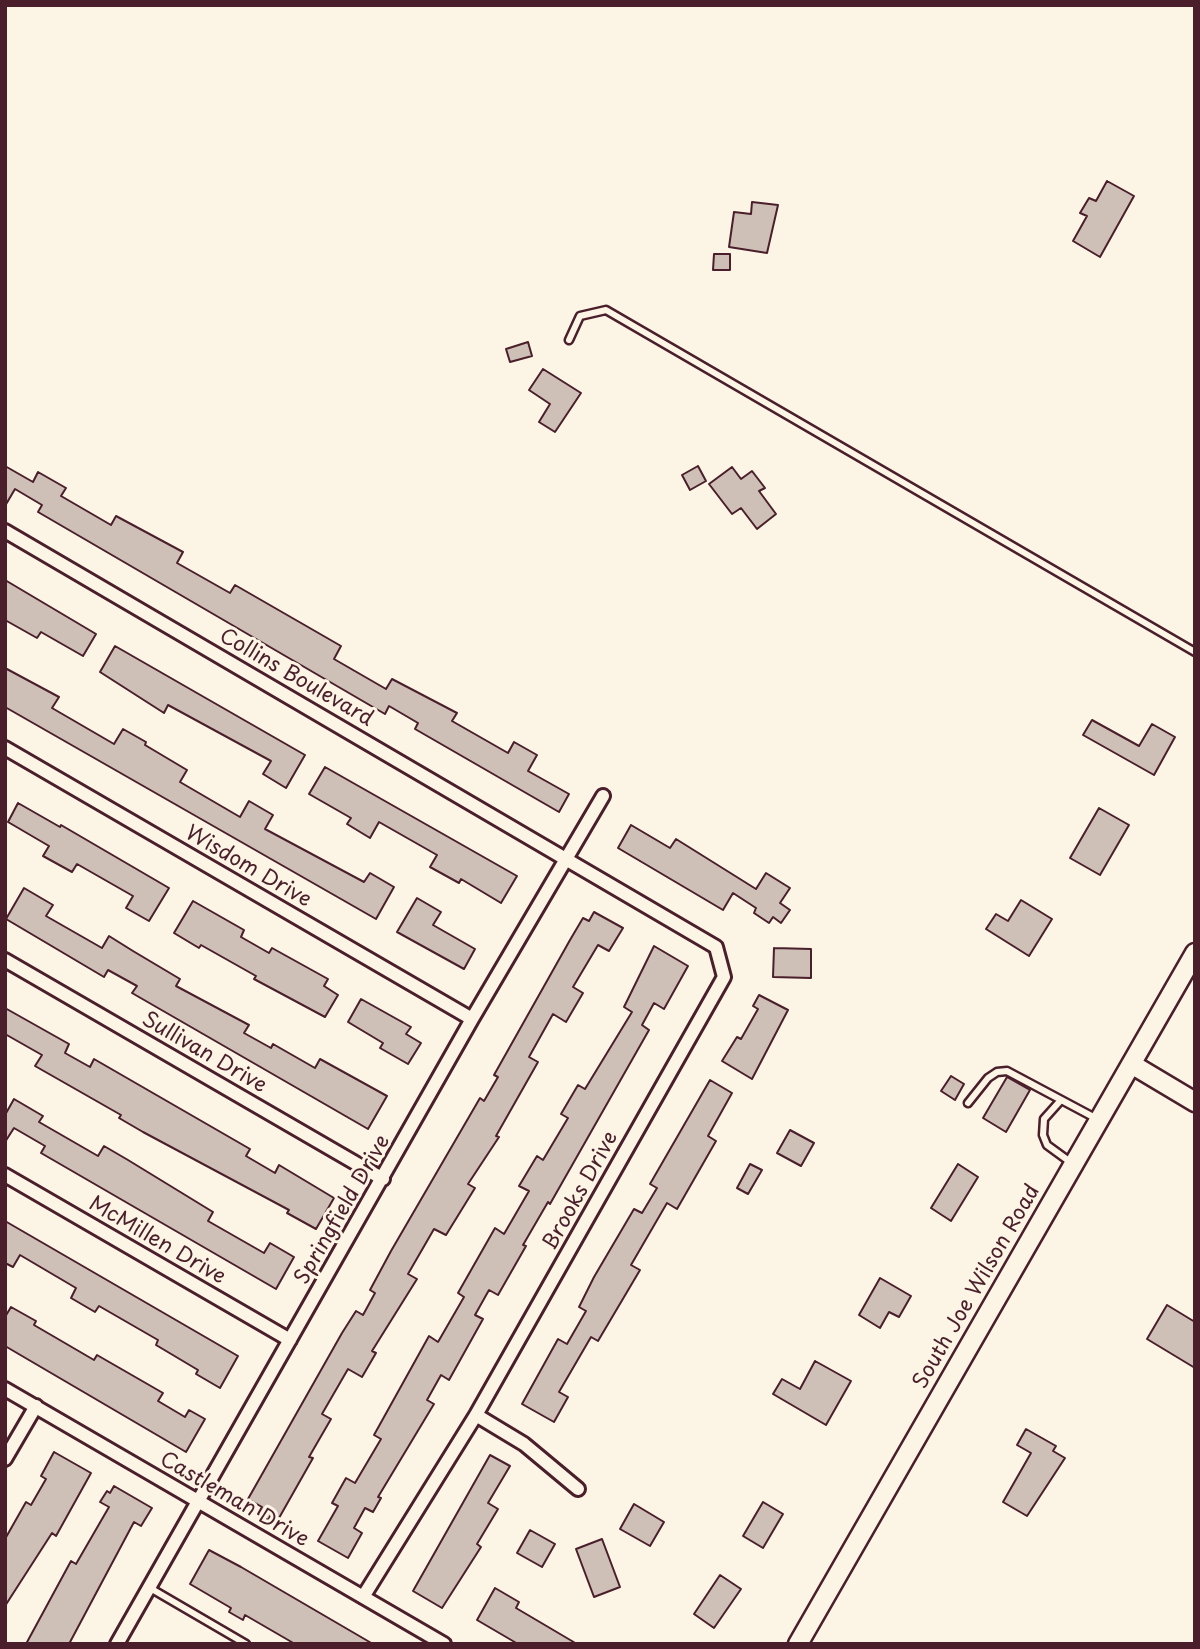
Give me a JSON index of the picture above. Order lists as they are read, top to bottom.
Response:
{
  "streets": {
    "street": [
      "Collins Boulevard",
      "Wisdom Drive",
      "Sullivan Drive",
      "Brooks Drive",
      "Springfield Drive",
      "McMillen Drive",
      "South Joe Wilson Road",
      "Castleman Drive"
    ]
  },
  "crossings": [
    ["Collins Boulevard", "Brooks Drive"],
    ["Collins Boulevard", "Springfield Drive"],
    ["Wisdom Drive", "Springfield Drive"],
    ["Sullivan Drive", "Springfield Drive"],
    ["Brooks Drive", "Springfield Drive"],
    ["Brooks Drive", "Castleman Drive"],
    ["Springfield Drive", "McMillen Drive"],
    ["Springfield Drive", "Castleman Drive"]
  ]
}
